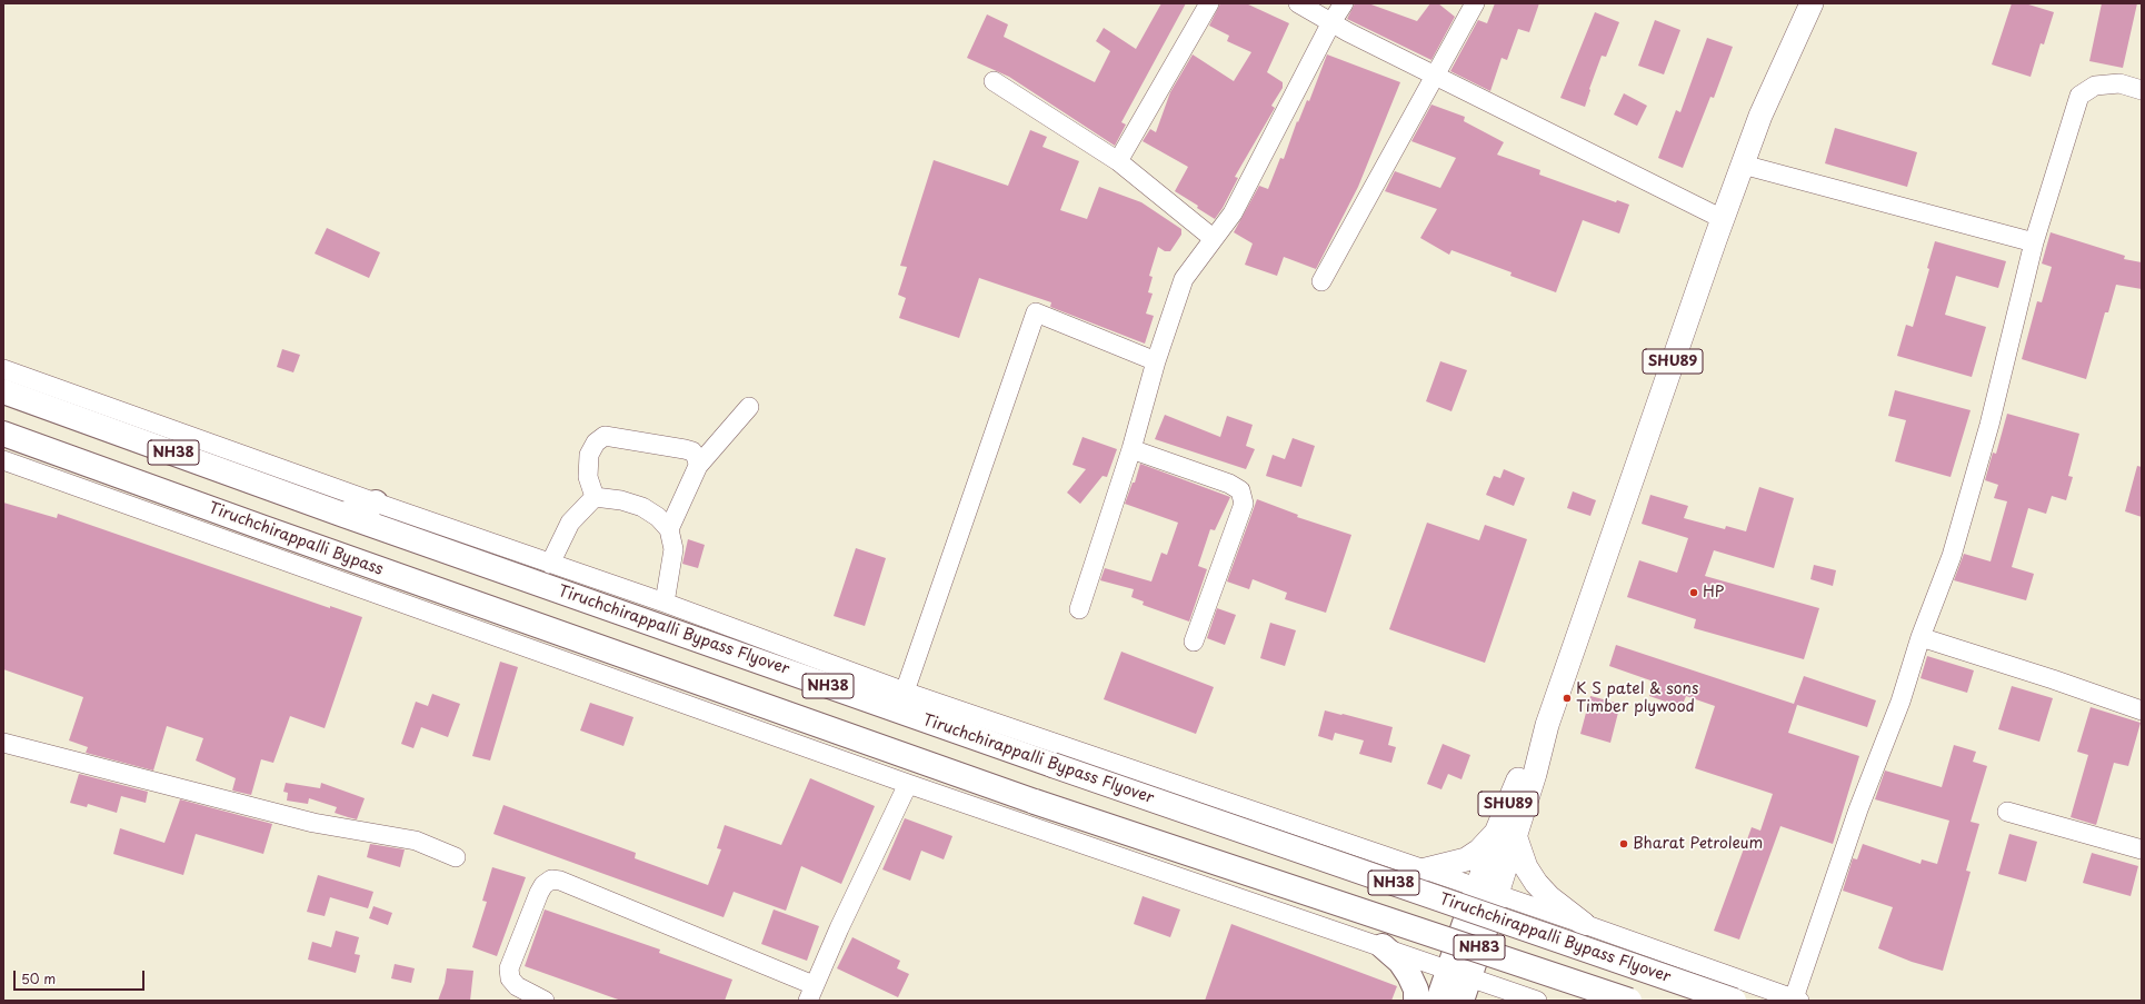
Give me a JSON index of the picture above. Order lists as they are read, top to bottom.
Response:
{
  "streets": {
    "highway": [
      "NH38",
      "Tiruchchirappalli Bypass",
      "Tiruchchirappalli Bypass Flyover",
      "NH83"
    ],
    "main road": ["SHU89"]
  },
  "crossings": [
    ["NH38", "Tiruchchirappalli Bypass Flyover"]
  ],
  "places": ["HP", "K S patel & sons Timber plywood", "Bharat Petroleum"],
  "scale_bar": "50 m"
}
